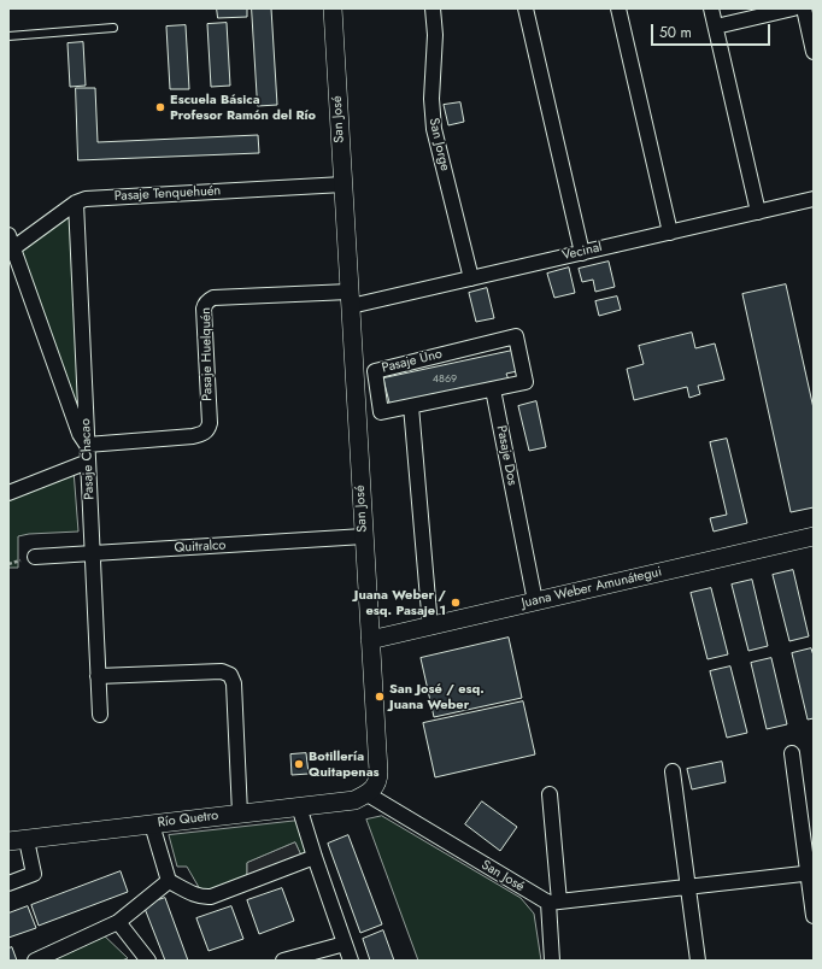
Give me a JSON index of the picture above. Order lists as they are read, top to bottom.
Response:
{
  "streets": {
    "street": [
      "San José",
      "San Jorge",
      "Pasaje Tenquehuén",
      "Vecinal",
      "Pasaje Huelquén",
      "Pasaje Uno",
      "Pasaje Dos",
      "Pasaje Chacao",
      "Quitralco",
      "Juana Weber Amunátegui",
      "Río Quetro"
    ]
  },
  "crossings": [
    ["San José", "Pasaje Tenquehuén"],
    ["San José", "Vecinal"],
    ["San José", "Pasaje Huelquén"],
    ["San José", "Quitralco"],
    ["San José", "Juana Weber Amunátegui"],
    ["San José", "Río Quetro"],
    ["San Jorge", "Vecinal"],
    ["Pasaje Tenquehuén", "Pasaje Chacao"],
    ["Vecinal", "Pasaje Huelquén"],
    ["Pasaje Huelquén", "Pasaje Chacao"],
    ["Pasaje Uno", "Pasaje Dos"],
    ["Pasaje Dos", "Juana Weber Amunátegui"],
    ["Pasaje Chacao", "Quitralco"]
  ],
  "places": [
    "Escuela Básica Profesor Ramón del Río",
    "Juana Weber / esq. Pasaje 1",
    "San José / esq. Juana Weber",
    "Botillería Quitapenas"
  ],
  "house_numbers": ["4869"],
  "scale_bar": "50 m"
}
